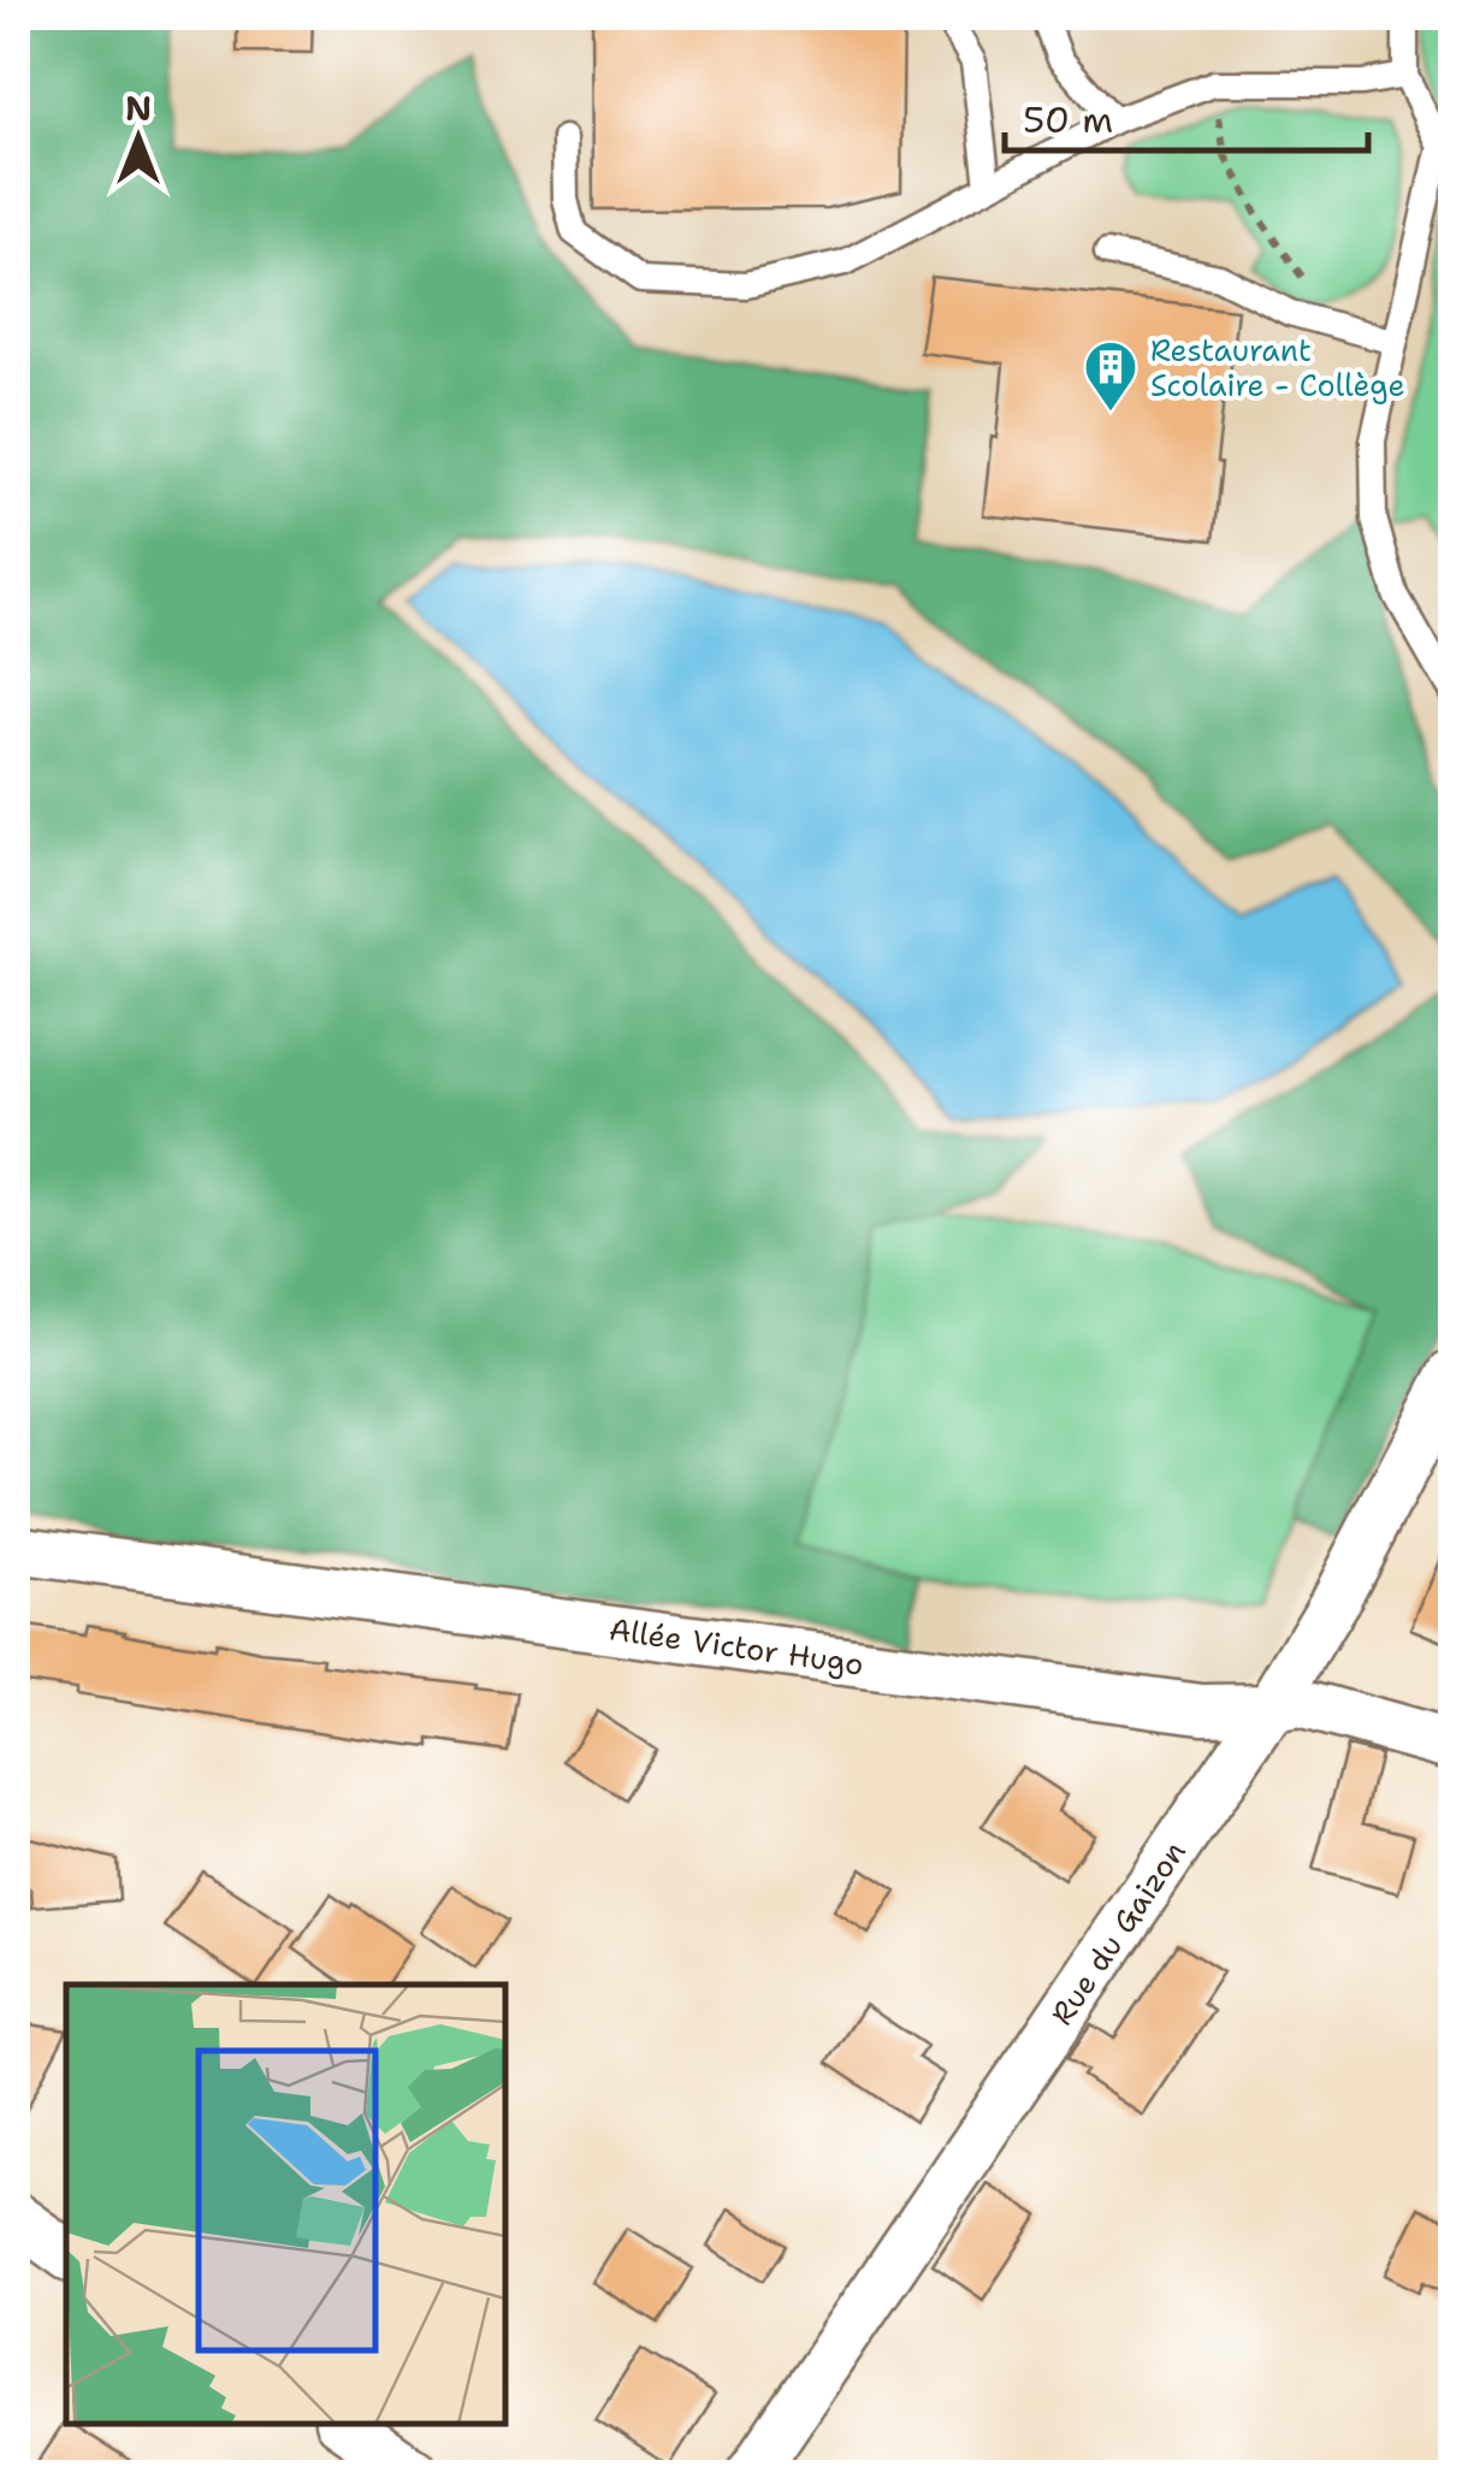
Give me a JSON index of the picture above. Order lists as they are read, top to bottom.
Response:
{
  "streets": {
    "street": ["Allée Victor Hugo", "Rue du Gaizon"]
  },
  "crossings": [
    ["Allée Victor Hugo", "Rue du Gaizon"]
  ],
  "places": {
    "building": ["Restaurant Scolaire - Collège"]
  },
  "scale_bar": "50 m",
  "north": "top"
}
